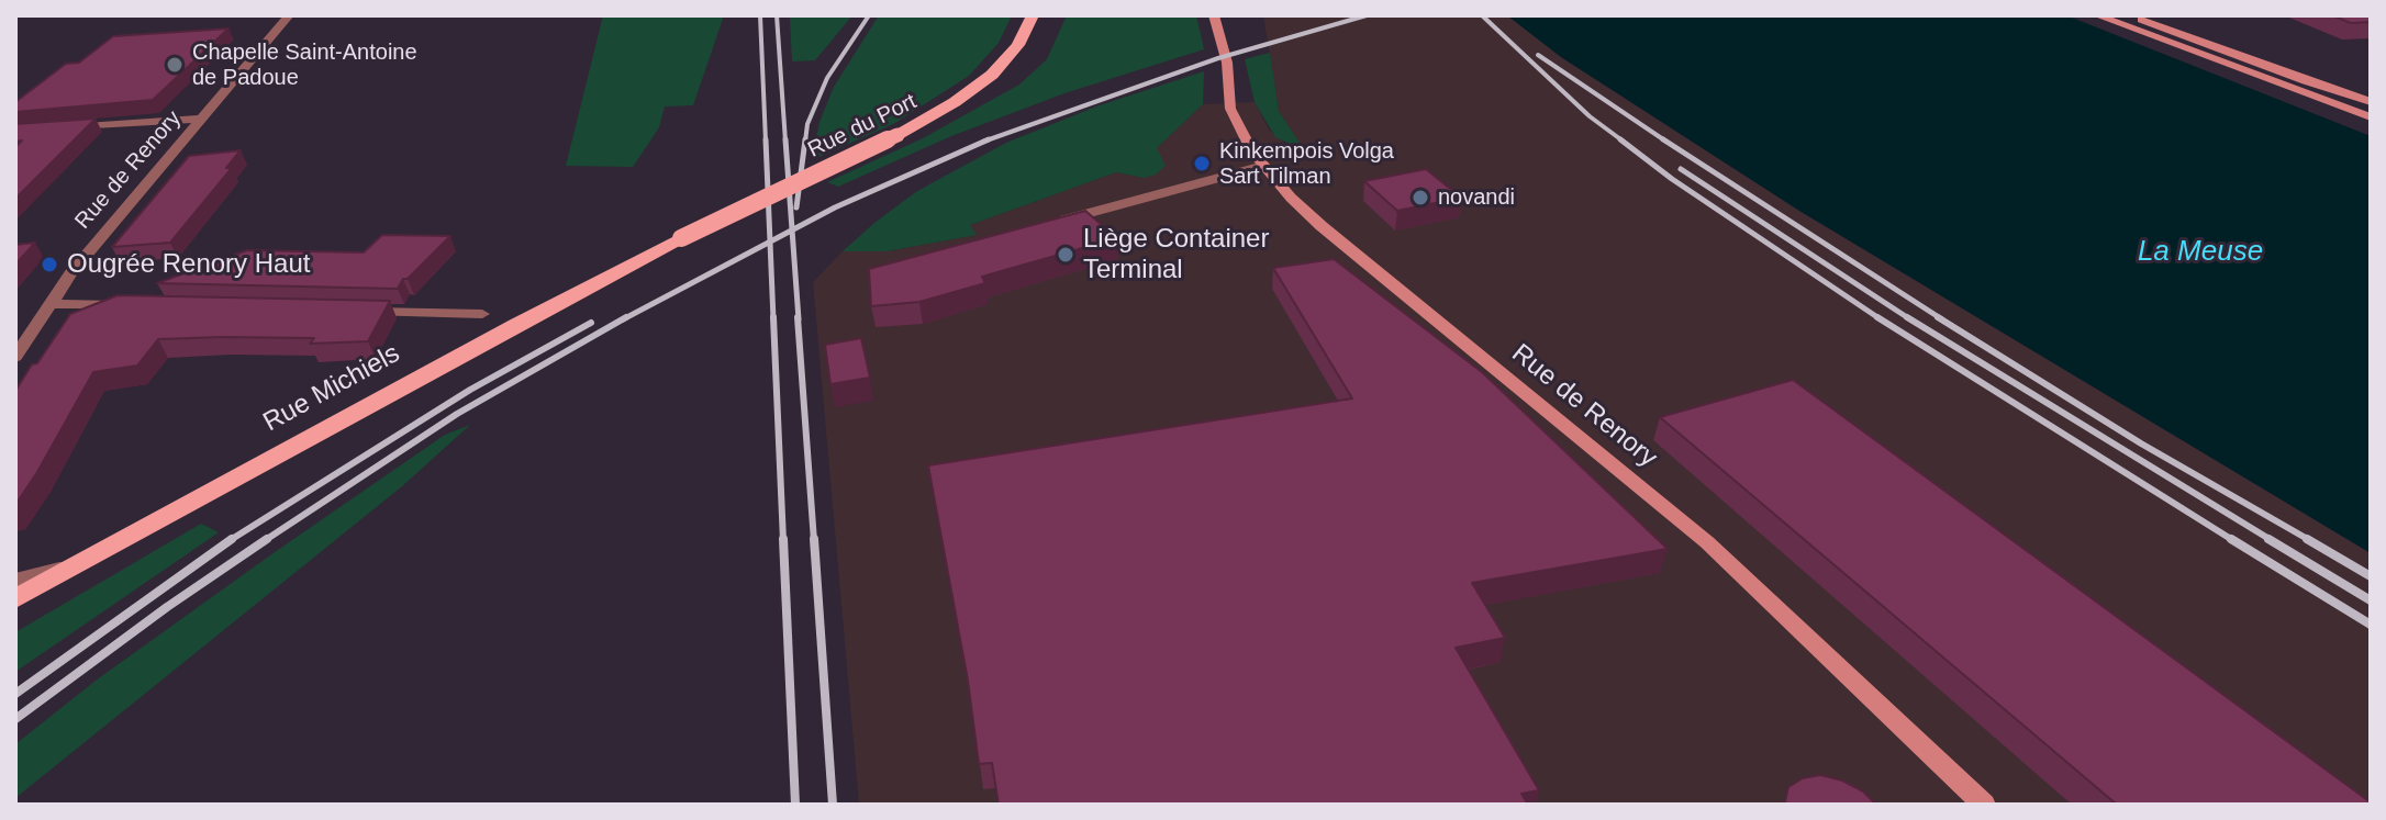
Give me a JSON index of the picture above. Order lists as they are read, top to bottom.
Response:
{
  "streets": {
    "main road": ["Rue du Port", "Rue Michiels"],
    "street": ["Rue de Renory"]
  },
  "crossings": [
    ["Rue du Port", "Rue Michiels"]
  ],
  "water": ["La Meuse"],
  "places": [
    "Chapelle Saint-Antoine de Padoue",
    "Kinkempois Volga Sart Tilman",
    "novandi",
    "Liège Container Terminal",
    "Ougrée Renory Haut"
  ]
}
